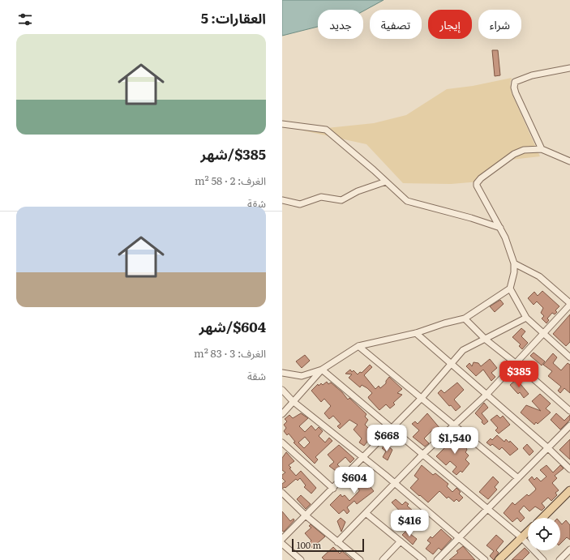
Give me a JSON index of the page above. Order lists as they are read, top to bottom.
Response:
{
  "scale_bar": "100 m",
  "page": {
    "heading": "العقارات: 5",
    "chip": [
      "شراء",
      "إيجار",
      "تصفية",
      "جديد"
    ],
    "list": [
      {
        "name": "$385/شهر",
        "note": "الغرف: 2 · 58 m² · شقة"
      },
      {
        "name": "$604/شهر",
        "note": "الغرف: 3 · 83 m² · شقة"
      }
    ],
    "price": [
      "$385",
      "$668",
      "$1,540",
      "$604",
      "$416"
    ],
    "scale": "100 m"
  }
}
